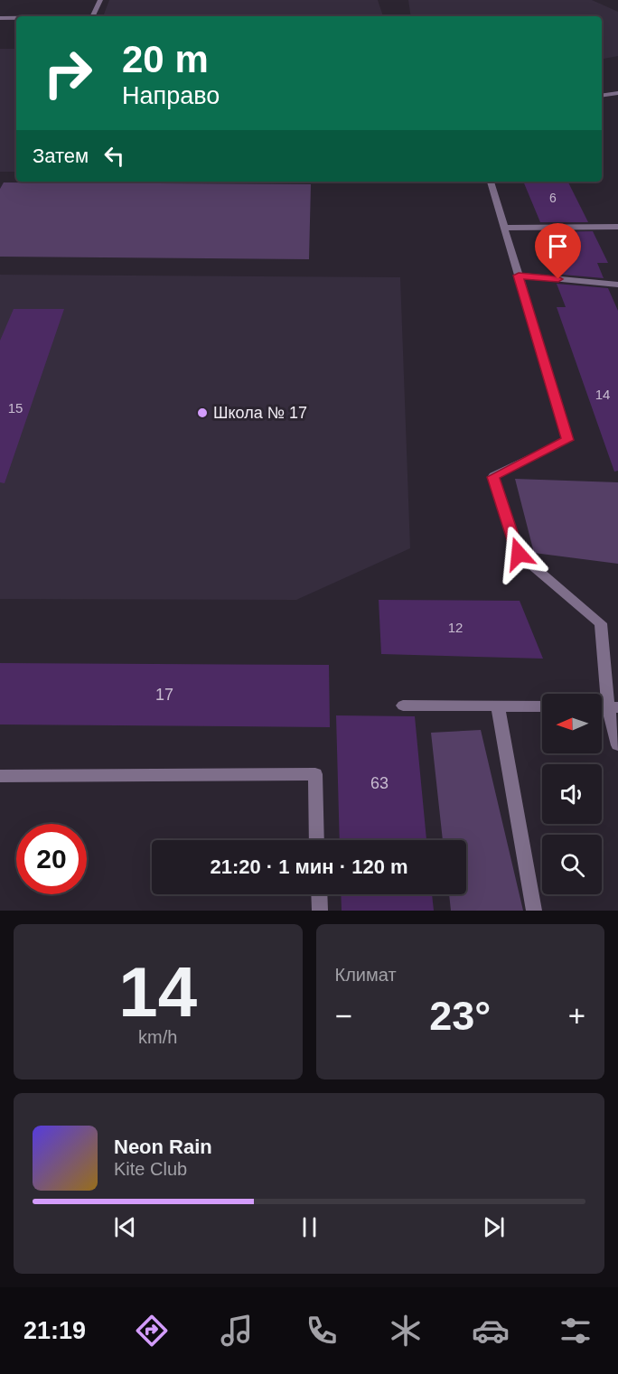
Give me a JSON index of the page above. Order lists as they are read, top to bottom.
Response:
{
  "places": ["Школа № 17"],
  "house_numbers": [
    "6",
    "14",
    "15",
    "12",
    "17",
    "63"
  ],
  "north": "left",
  "page": {
    "turn": ["20 m", "Направо"],
    "then": "Затем",
    "limit": "20",
    "trip": "21:20 · 1 мин · 120 m",
    "tile": [
      ["14", "km/h"],
      "Климат"
    ],
    "heat": ["−", "23°", "+"],
    "song": ["Neon Rain", "Kite Club"],
    "tabs": "21:19"
  }
}
